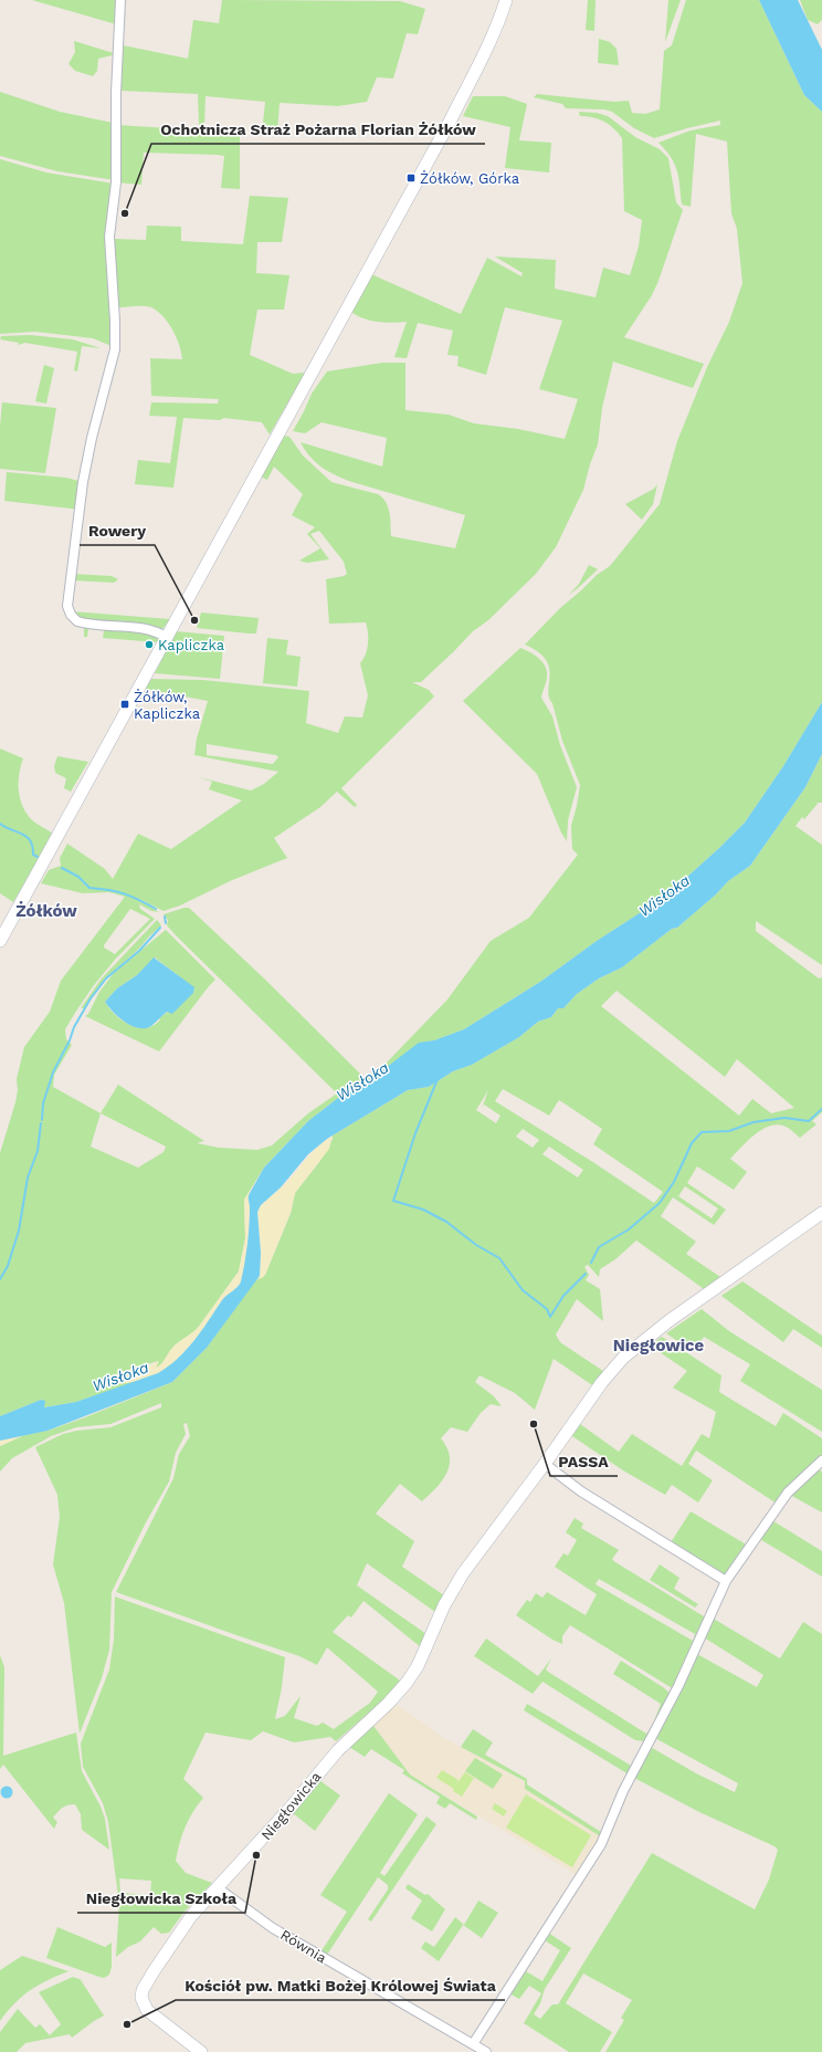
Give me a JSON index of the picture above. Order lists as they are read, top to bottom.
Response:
{
  "streets": {
    "street": ["Niegłowicka", "Równia"]
  },
  "crossings": [
    ["Niegłowicka", "Równia"]
  ],
  "districts": ["Żółków", "Niegłowice"],
  "water": ["Wisłoka"],
  "places": {
    "transit": ["Żółków, Górka", "Żółków, Kapliczka"],
    "other": [
      "Ochotnicza Straż Pożarna Florian Żółków",
      "Rowery",
      "Kapliczka",
      "PASSA",
      "Niegłowicka Szkoła",
      "Kościół pw. Matki Bożej Królowej Świata"
    ]
  }
}
